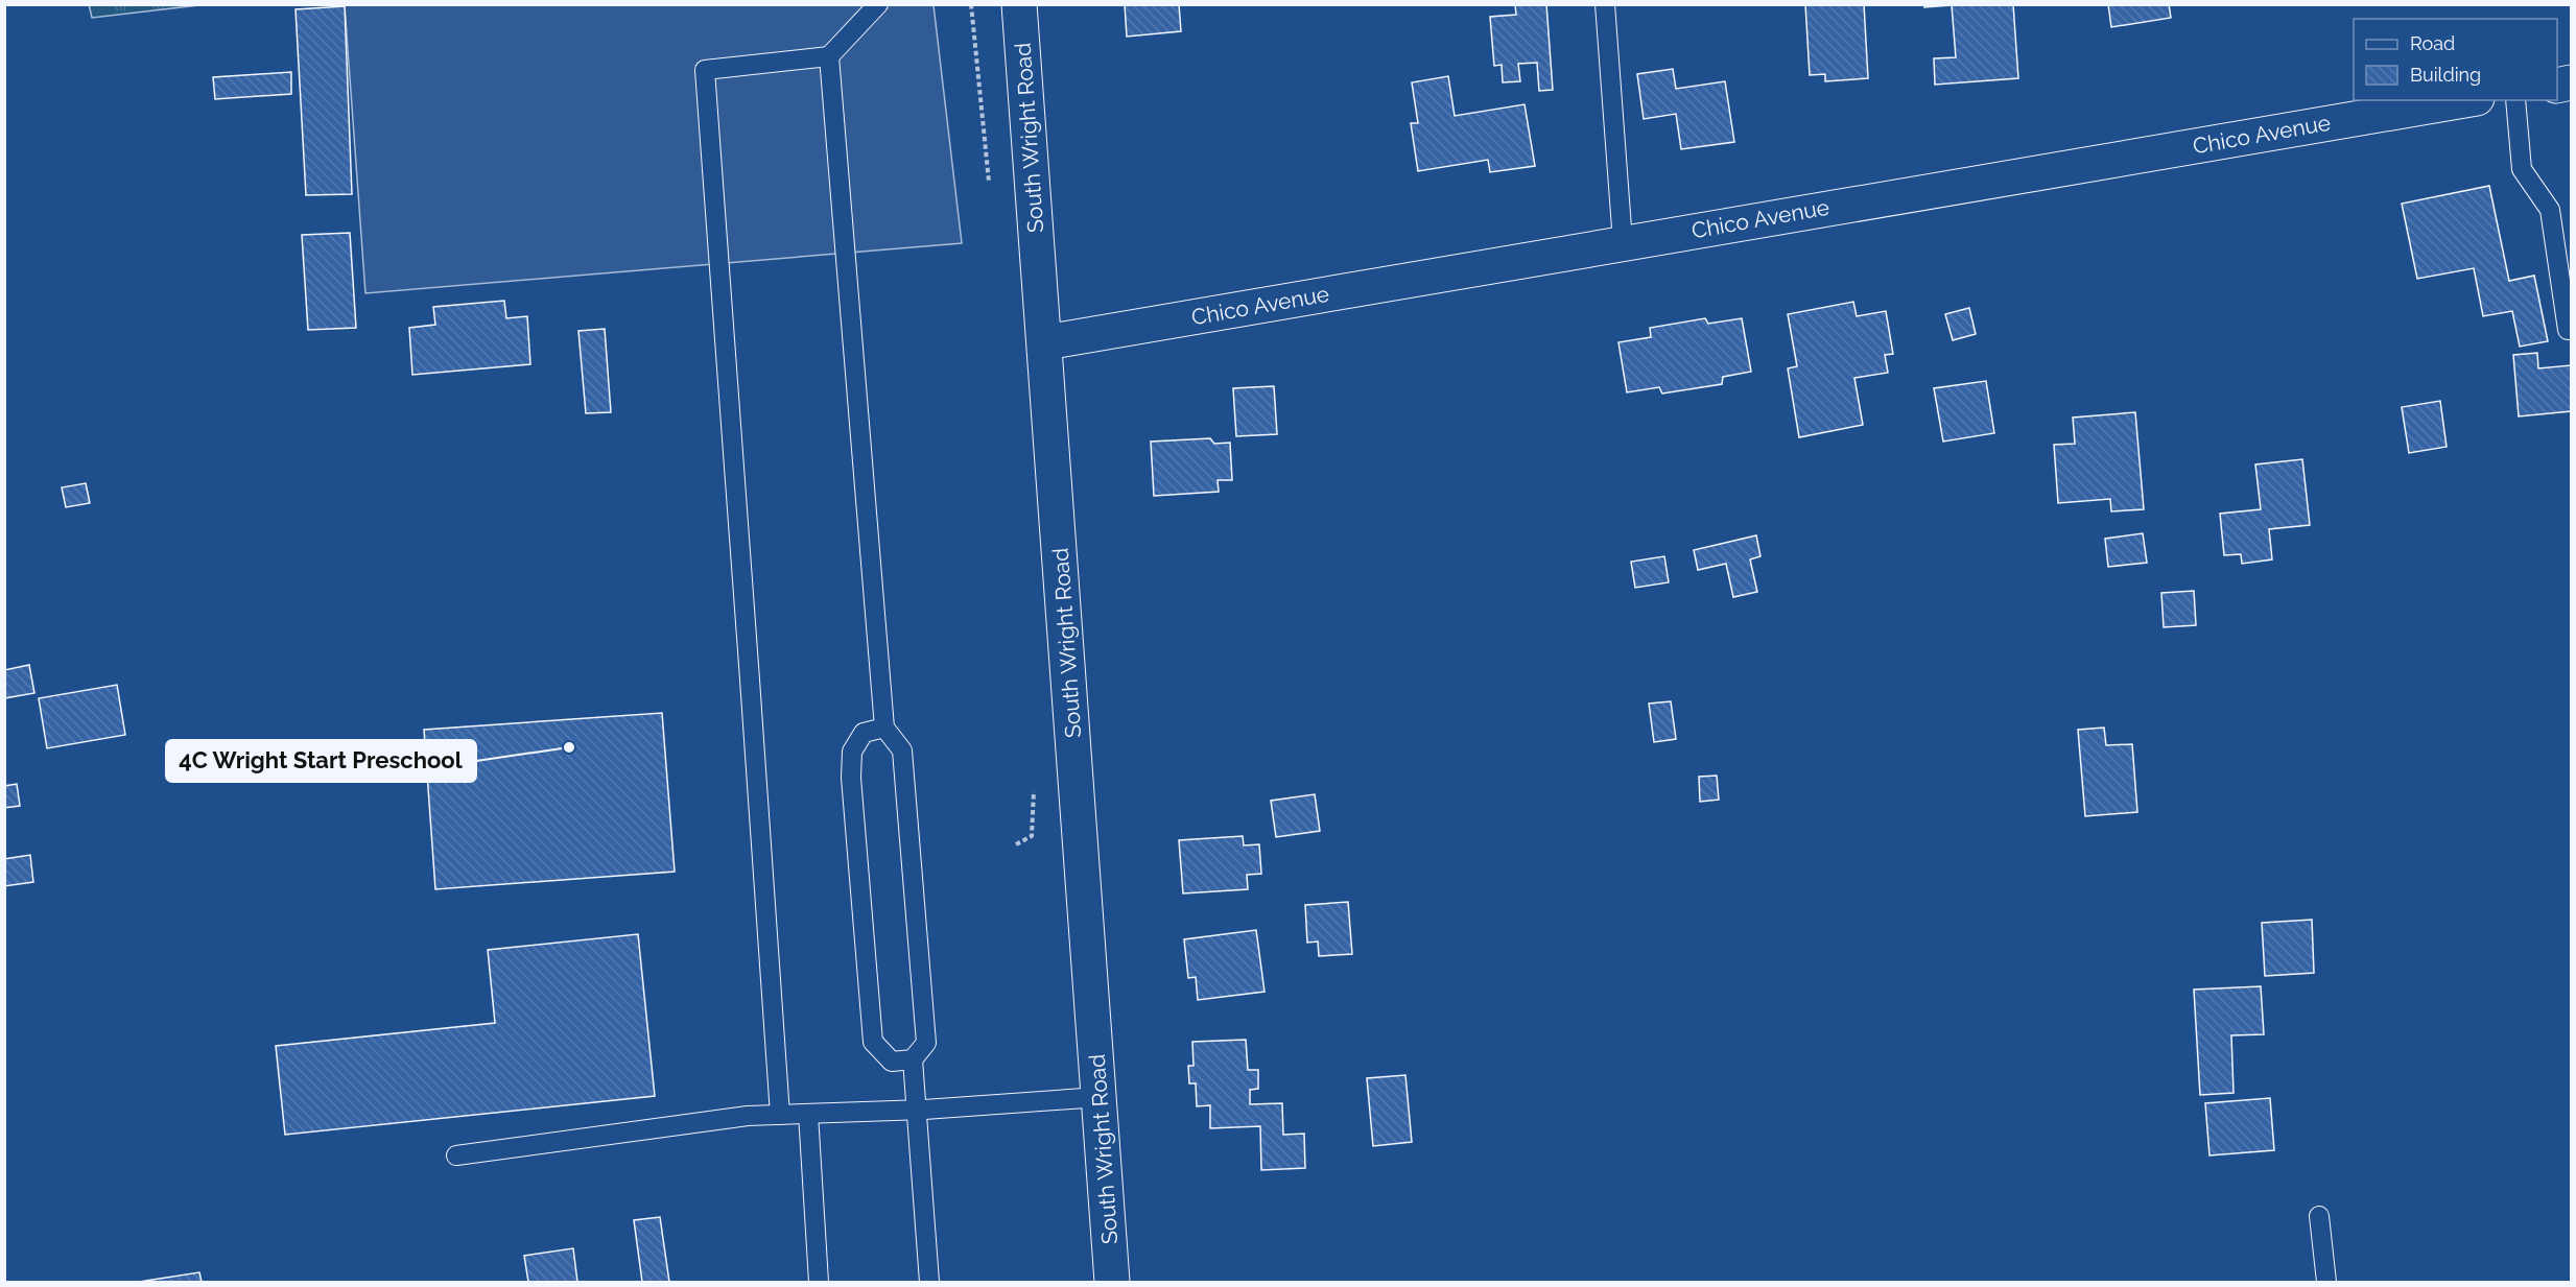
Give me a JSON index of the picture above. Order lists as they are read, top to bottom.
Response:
{
  "streets": {
    "street": ["Chico Avenue", "South Wright Road"]
  },
  "crossings": [
    ["Chico Avenue", "South Wright Road"]
  ],
  "places": ["4C Wright Start Preschool"],
  "legend": ["Road", "Building"]
}
